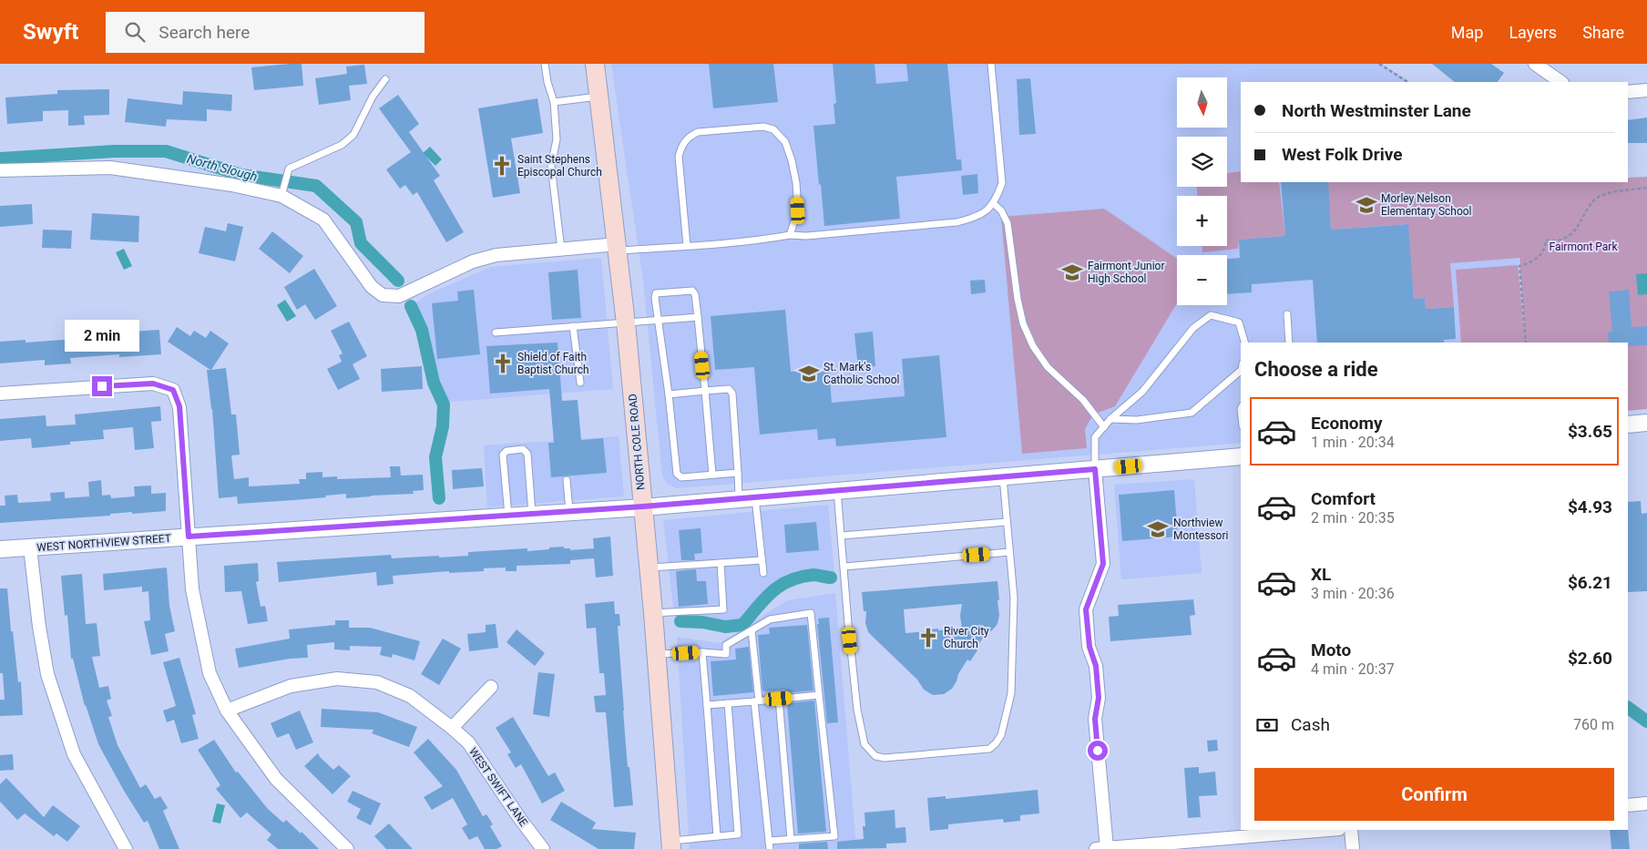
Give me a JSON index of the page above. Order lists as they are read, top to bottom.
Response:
{
  "streets": {
    "main road": ["NORTH COLE ROAD"],
    "street": ["WEST NORTHVIEW STREET", "WEST SWIFT LANE"]
  },
  "crossings": [
    ["NORTH COLE ROAD", "WEST NORTHVIEW STREET"]
  ],
  "water": ["North Slough"],
  "parks": ["Fairmont Park"],
  "places": {
    "church": ["Saint Stephens Episcopal Church", "Shield of Faith Baptist Church", "River City Church"],
    "school or university": [
      "Morley Nelson Elementary School",
      "Fairmont Junior High School",
      "St. Mark's Catholic School",
      "Northview Montessori"
    ]
  },
  "north": "bottom",
  "page": {
    "header": "Swyft",
    "search": "Search here",
    "nav": ["Map", "Layers", "Share"],
    "map_buttons": ["+", "−"],
    "banner": ["North Westminster Lane", "West Folk Drive"],
    "bubble": "2 min",
    "heading": "Choose a ride",
    "list": [
      {
        "name": "Economy",
        "note": "1 min · 20:34",
        "value": "$3.65"
      },
      {
        "name": "Comfort",
        "note": "2 min · 20:35",
        "value": "$4.93"
      },
      {
        "name": "XL",
        "note": "3 min · 20:36",
        "value": "$6.21"
      },
      {
        "name": "Moto",
        "note": "4 min · 20:37",
        "value": "$2.60"
      }
    ],
    "pay": ["Cash", "760 m"],
    "buttons": "Confirm"
  }
}
